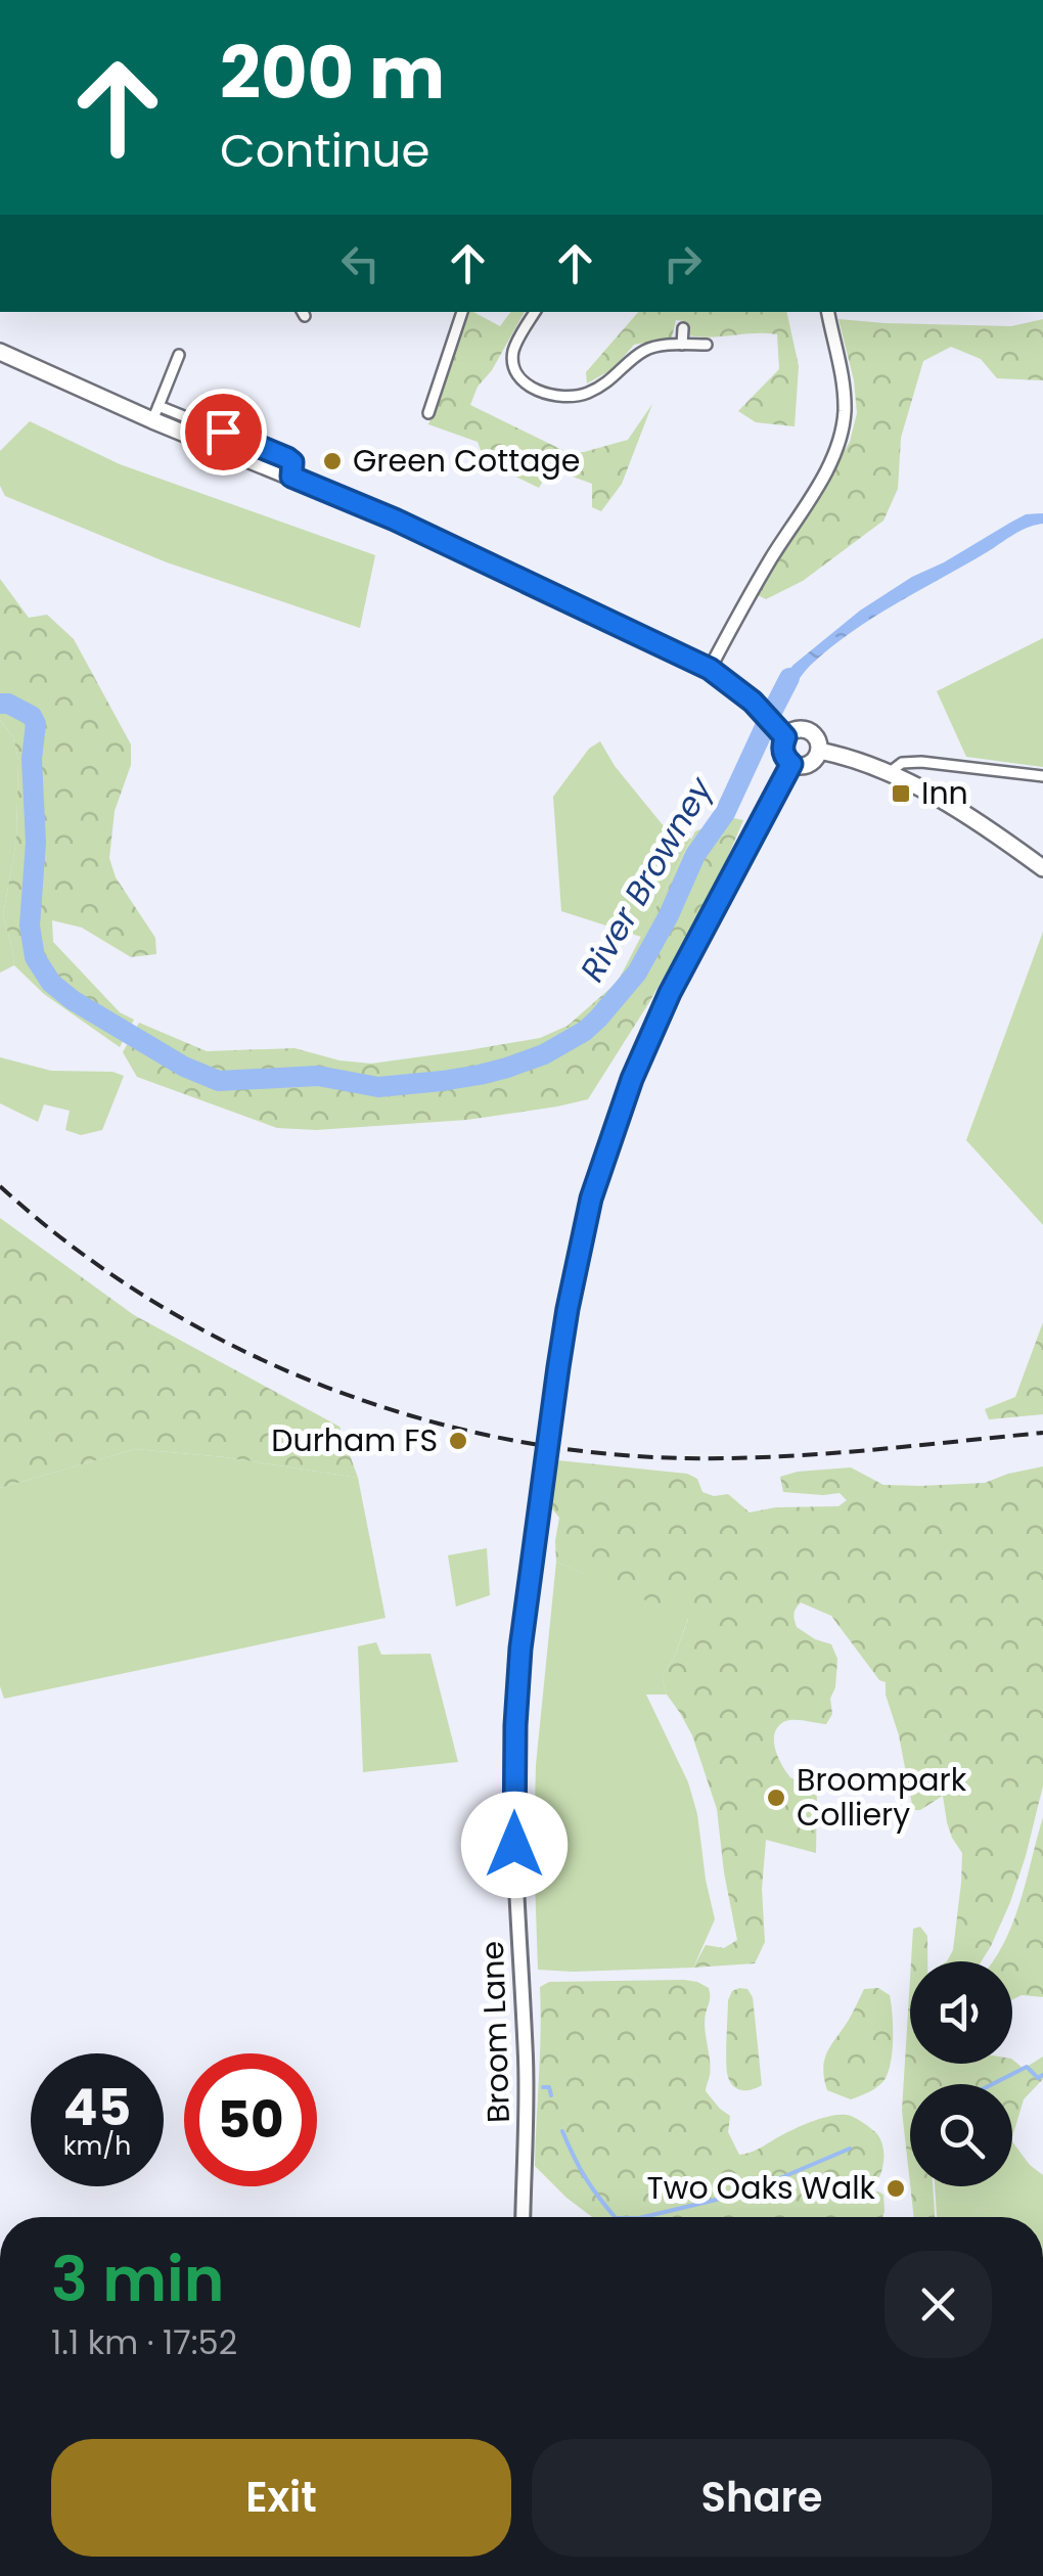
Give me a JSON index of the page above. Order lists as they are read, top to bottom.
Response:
{
  "streets": {
    "main road": ["Broom Lane"]
  },
  "water": ["River Browney"],
  "places": {
    "other": [
      "Green Cottage",
      "Durham FS",
      "Broompark Colliery",
      "Two Oaks Walk"
    ],
    "transit": ["Inn"]
  },
  "page": {
    "turn": ["200 m", "Continue"],
    "speed": "45 km/h",
    "limit": "50",
    "heading": ["3 min", "1.1 km · 17:52"],
    "buttons": ["Exit", "Share"]
  }
}
